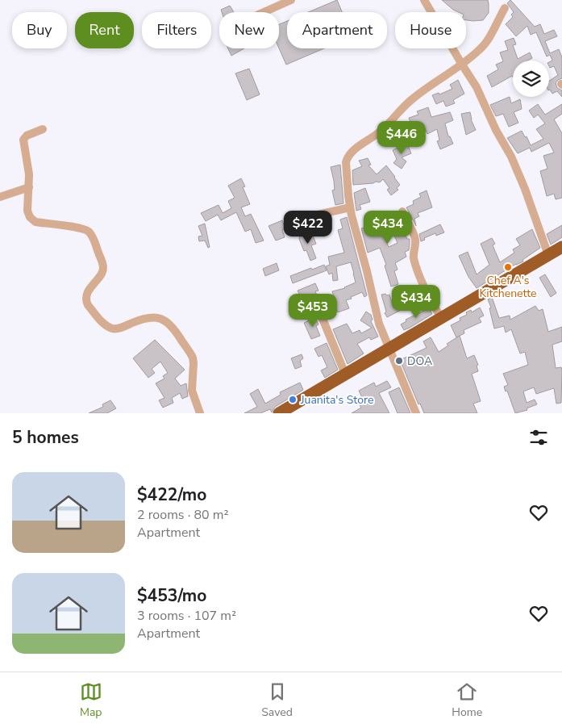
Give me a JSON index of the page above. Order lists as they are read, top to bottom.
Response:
{
  "places": ["Chef A's Kitchenette", "DOA", "Juanita's Store"],
  "page": {
    "chip": [
      "Buy",
      "Rent",
      "Filters",
      "New",
      "Apartment",
      "House"
    ],
    "price": [
      "$446",
      "$422",
      "$434",
      "$434",
      "$453"
    ],
    "heading": "5 homes",
    "list": [
      {
        "name": "$422/mo",
        "note": "2 rooms · 80 m² · Apartment"
      },
      {
        "name": "$453/mo",
        "note": "3 rooms · 107 m² · Apartment"
      }
    ],
    "tabs": ["Map", "Saved", "Home"]
  }
}
